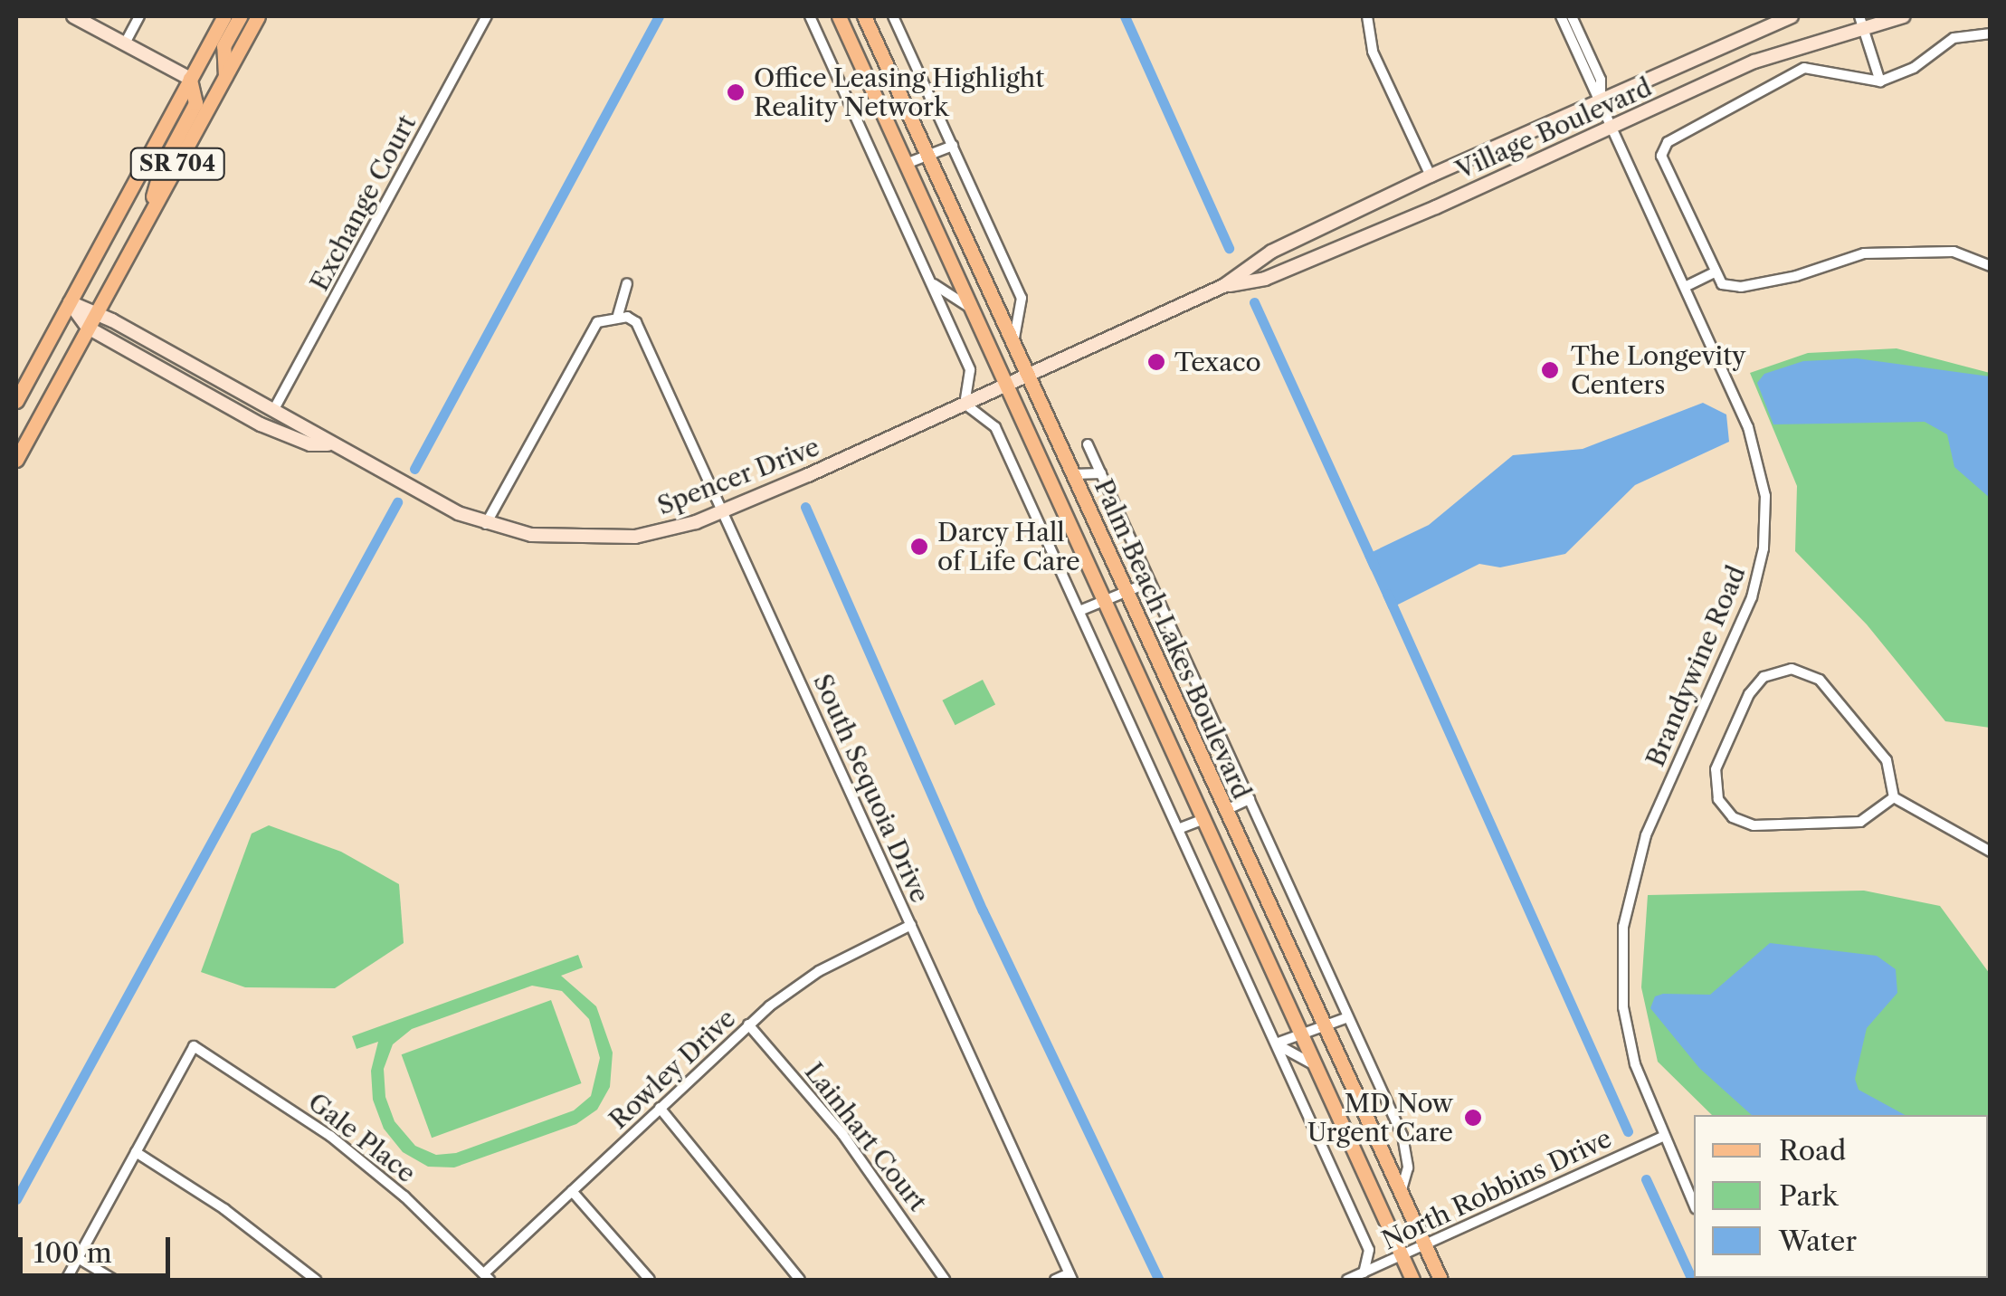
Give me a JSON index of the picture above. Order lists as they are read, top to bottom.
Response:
{
  "streets": {
    "main road": ["SR 704", "Palm Beach Lakes Boulevard"],
    "street": [
      "Village Boulevard",
      "Exchange Court",
      "Spencer Drive",
      "Brandywine Road",
      "South Sequoia Drive",
      "Rowley Drive",
      "Lainhart Court",
      "Gale Place",
      "North Robbins Drive"
    ]
  },
  "crossings": [
    ["Village Boulevard", "Spencer Drive"],
    ["Village Boulevard", "Palm Beach Lakes Boulevard"],
    ["Village Boulevard", "Brandywine Road"],
    ["SR 704", "Spencer Drive"],
    ["Exchange Court", "Spencer Drive"],
    ["Spencer Drive", "Palm Beach Lakes Boulevard"],
    ["Spencer Drive", "South Sequoia Drive"],
    ["Palm Beach Lakes Boulevard", "North Robbins Drive"],
    ["Brandywine Road", "North Robbins Drive"],
    ["South Sequoia Drive", "Rowley Drive"],
    ["Rowley Drive", "Lainhart Court"],
    ["Rowley Drive", "Gale Place"]
  ],
  "places": [
    "Office Leasing Highlight Reality Network",
    "Texaco",
    "The Longevity Centers",
    "Darcy Hall of Life Care",
    "MD Now Urgent Care"
  ],
  "legend": ["Road", "Park", "Water"],
  "scale_bar": "100 m"
}
